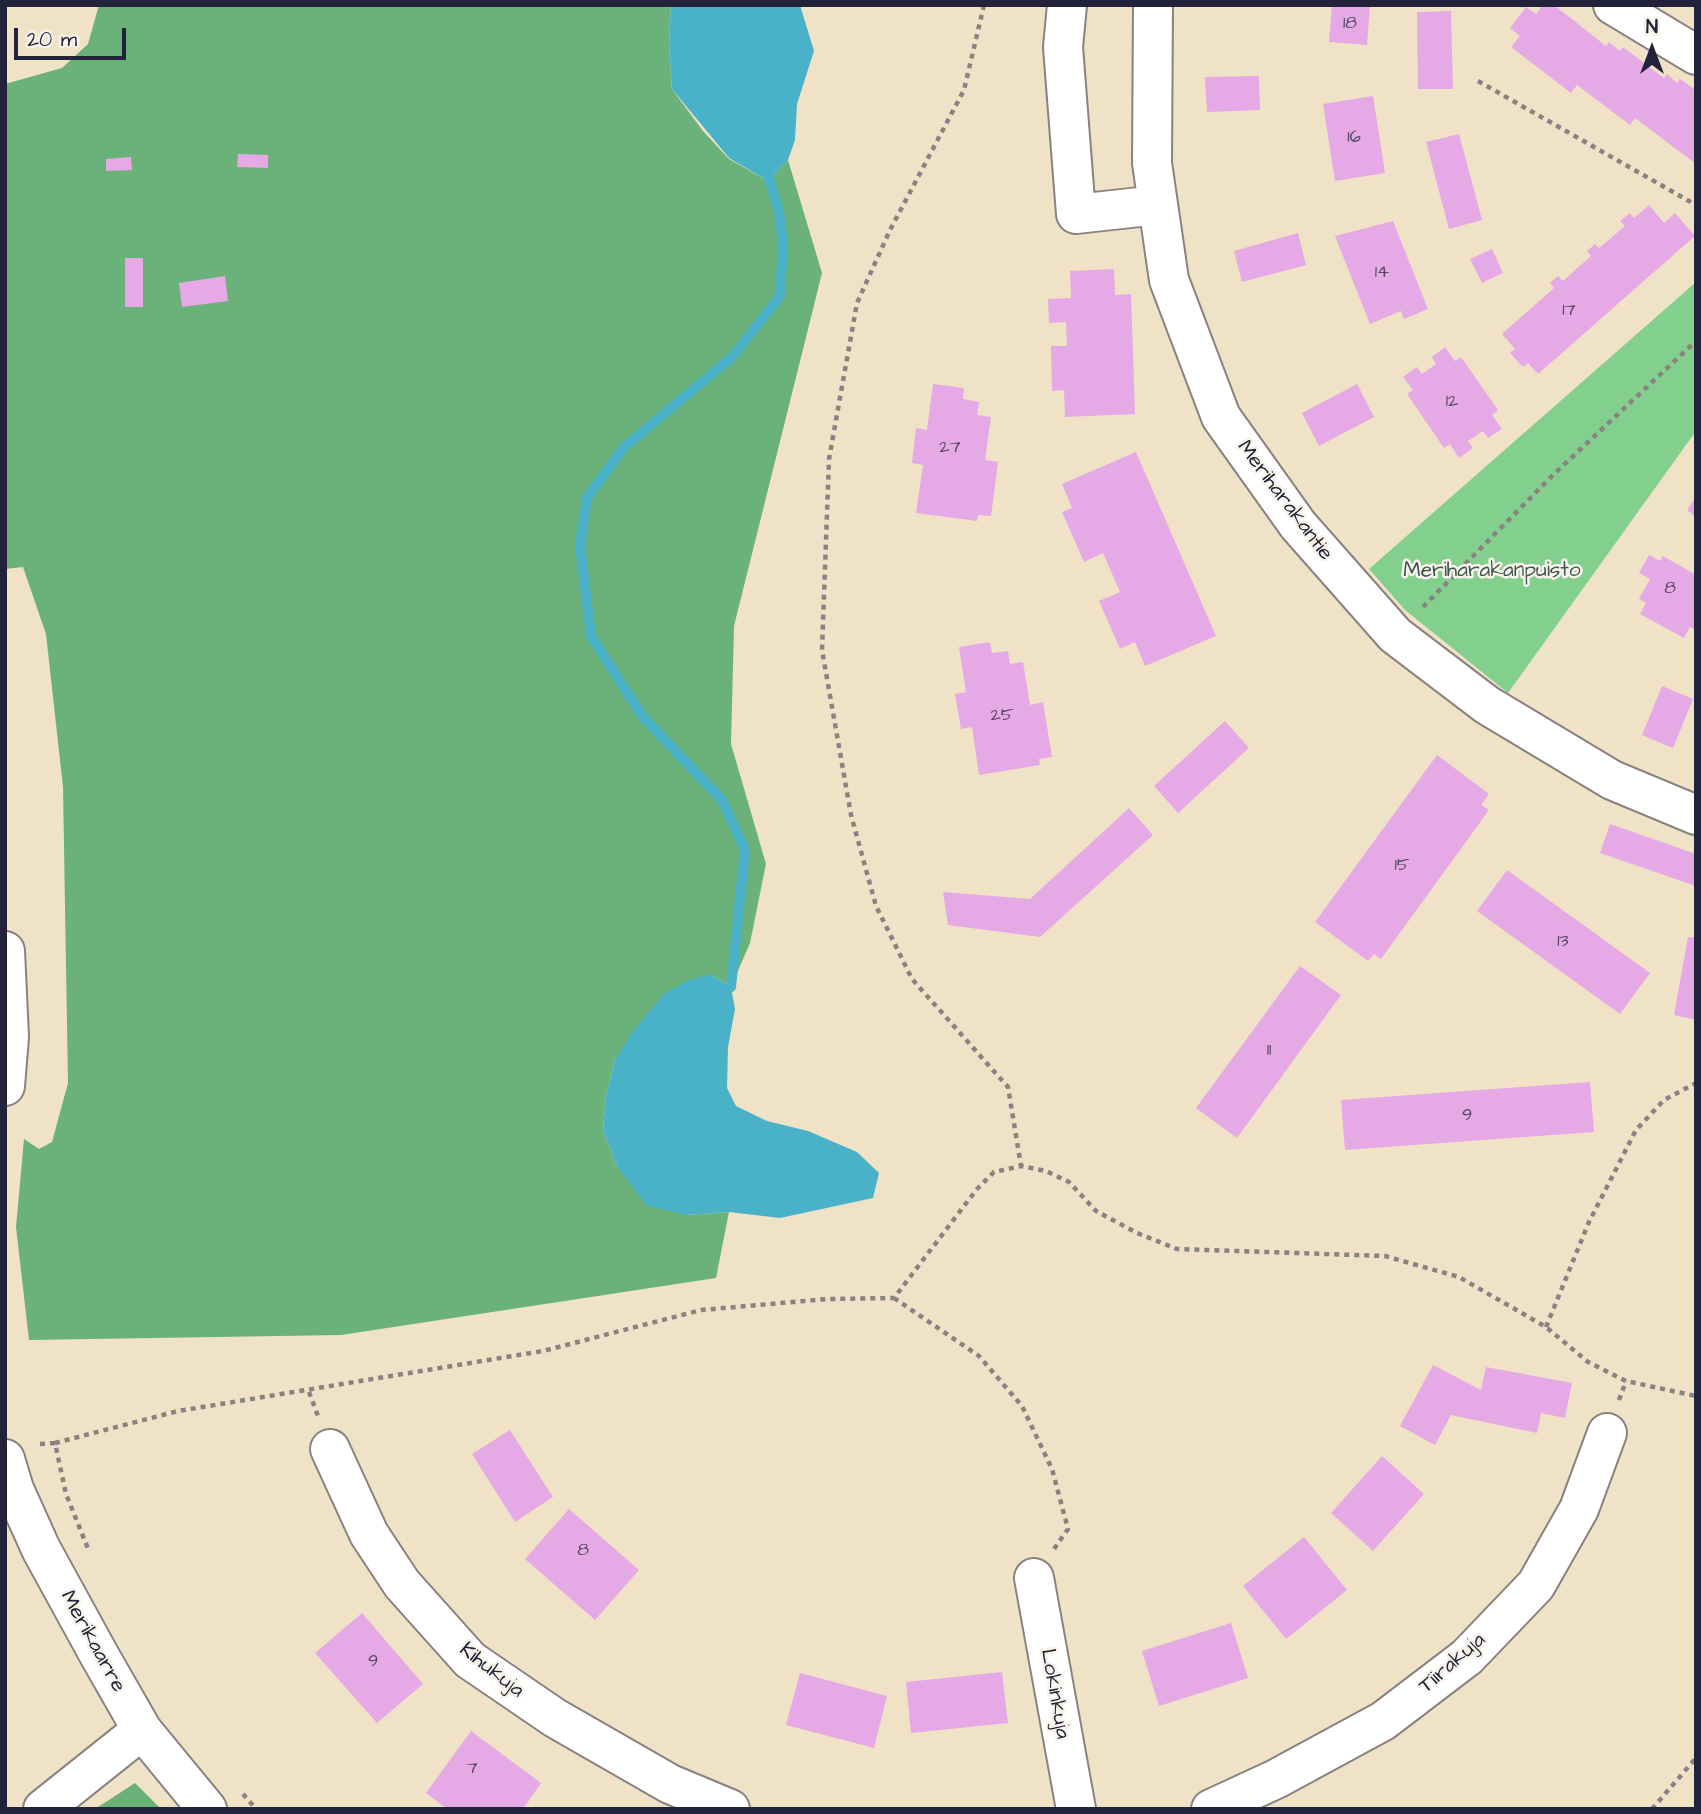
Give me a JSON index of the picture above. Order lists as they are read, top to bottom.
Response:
{
  "streets": {
    "street": [
      "Meriharakantie",
      "Merikaarre",
      "Tiirakuja",
      "Kihukuja",
      "Lokinkuja"
    ]
  },
  "parks": ["Meriharakanpuisto"],
  "house_numbers": [
    "18",
    "16",
    "14",
    "17",
    "12",
    "27",
    "8",
    "25",
    "15",
    "13",
    "11",
    "9",
    "8",
    "9",
    "7"
  ],
  "scale_bar": "20 m",
  "north": "top"
}
